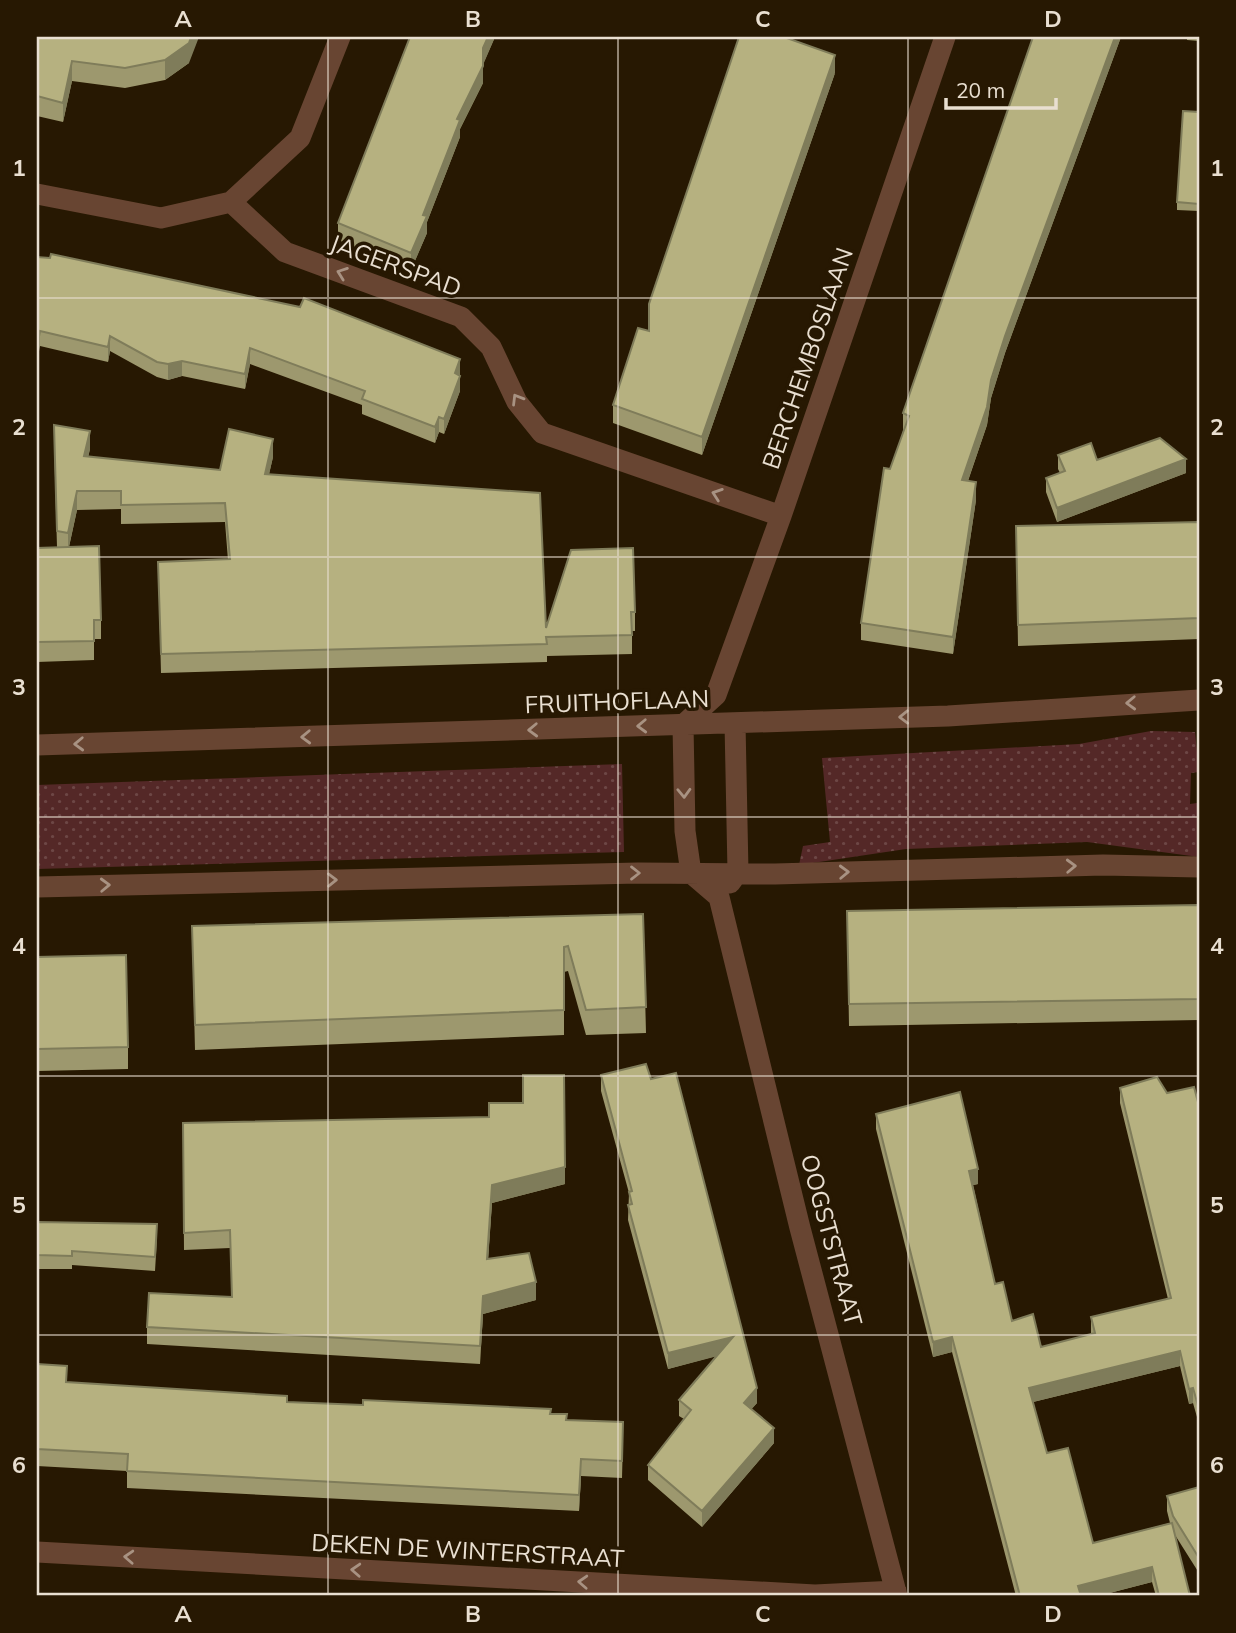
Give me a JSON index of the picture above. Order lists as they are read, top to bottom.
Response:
{
  "streets": {
    "street": [
      "JAGERSPAD",
      "BERCHEMBOSLAAN",
      "FRUITHOFLAAN",
      "OOGSTSTRAAT",
      "DEKEN DE WINTERSTRAAT"
    ]
  },
  "crossings": [
    ["JAGERSPAD", "BERCHEMBOSLAAN"],
    ["BERCHEMBOSLAAN", "FRUITHOFLAAN"],
    ["OOGSTSTRAAT", "DEKEN DE WINTERSTRAAT"]
  ],
  "one_way": ["JAGERSPAD", "DEKEN DE WINTERSTRAAT"],
  "scale_bar": "20 m",
  "grid": {
    "columns": [
      "A",
      "B",
      "C",
      "D"
    ],
    "rows": [
      "1",
      "2",
      "3",
      "4",
      "5",
      "6"
    ]
  }
}
